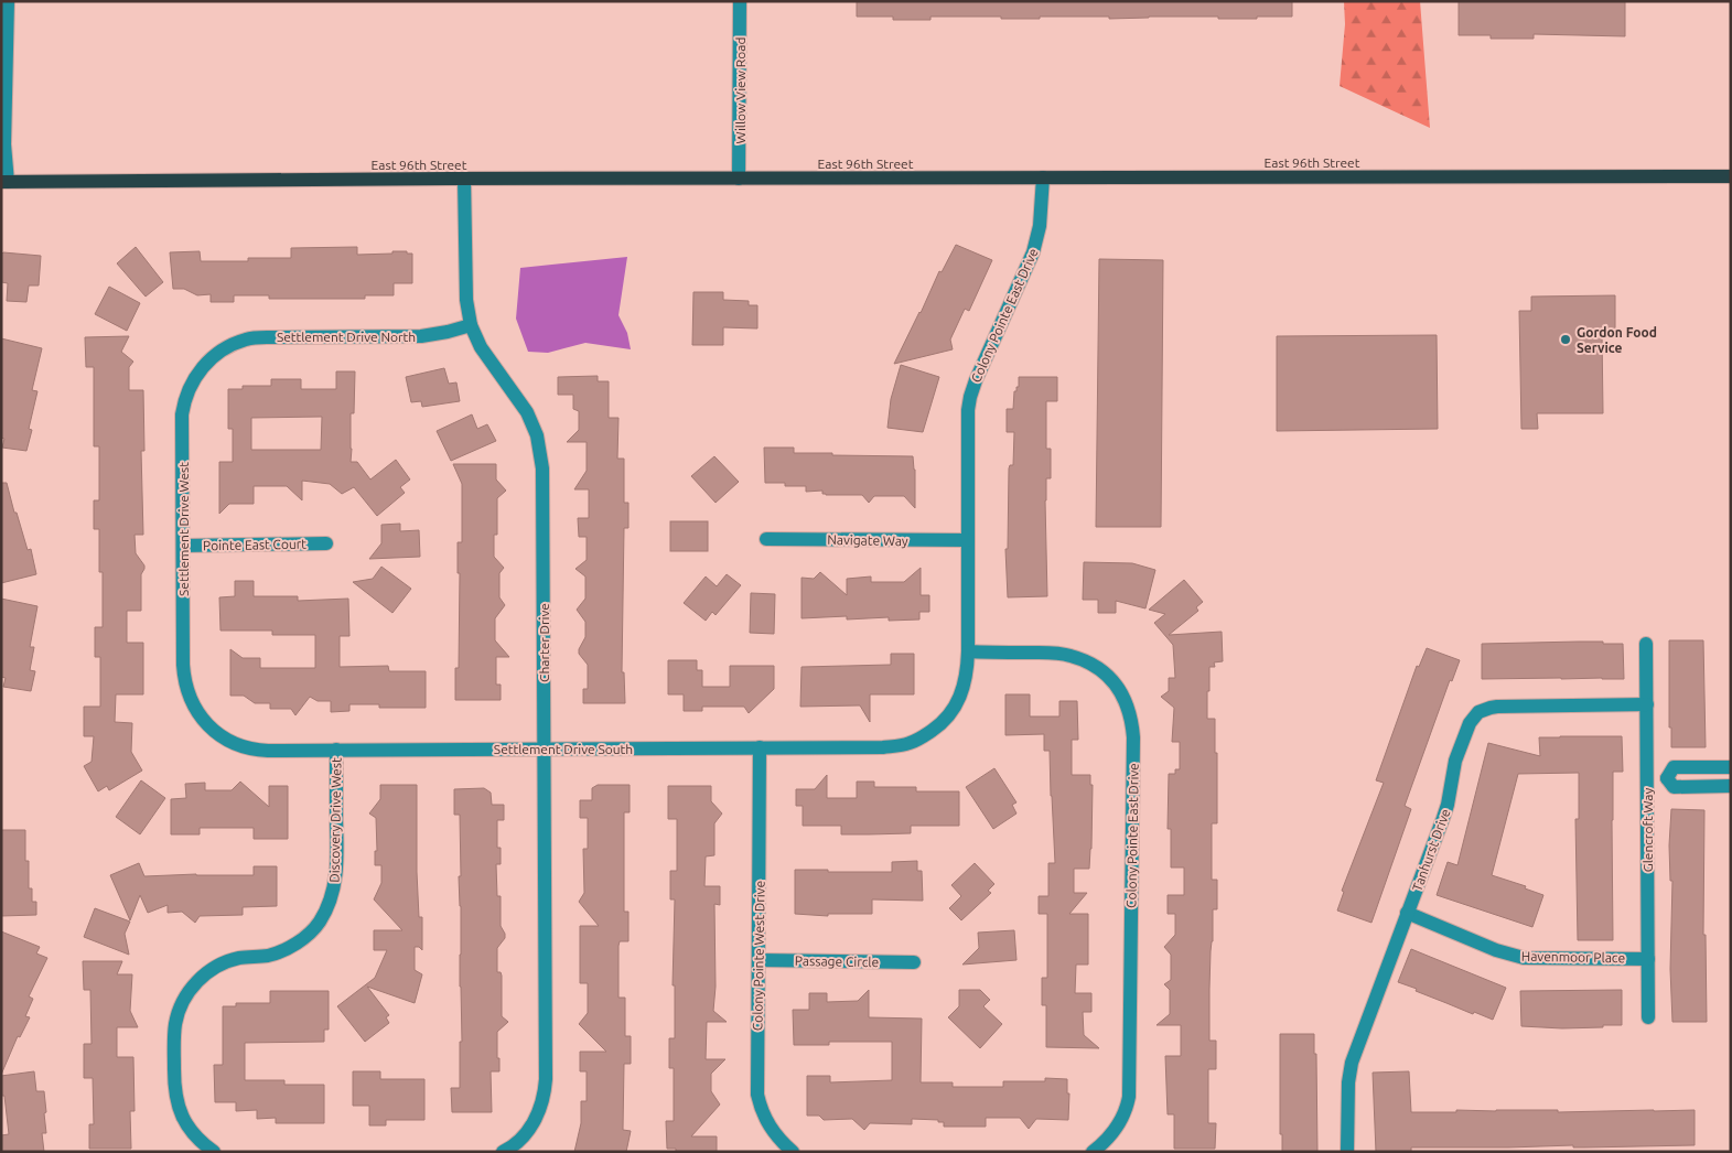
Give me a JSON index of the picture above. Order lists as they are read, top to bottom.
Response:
{
  "streets": {
    "main road": ["East 96th Street"],
    "street": [
      "Willow View Road",
      "Colony Pointe East Drive",
      "Settlement Drive North",
      "Settlement Drive West",
      "Navigate Way",
      "Pointe East Court",
      "Charter Drive",
      "Settlement Drive South",
      "Discovery Drive West",
      "Glencroft Way",
      "Tanhurst Drive",
      "Colony Pointe West Drive",
      "Havenmoor Place",
      "Passage Circle"
    ]
  },
  "crossings": [
    ["Willow View Road", "East 96th Street"],
    ["East 96th Street", "Colony Pointe East Drive"],
    ["East 96th Street", "Charter Drive"],
    ["Colony Pointe East Drive", "Navigate Way"],
    ["Colony Pointe East Drive", "Settlement Drive South"],
    ["Settlement Drive North", "Settlement Drive West"],
    ["Settlement Drive North", "Charter Drive"],
    ["Settlement Drive West", "Pointe East Court"],
    ["Settlement Drive West", "Settlement Drive South"],
    ["Charter Drive", "Settlement Drive South"],
    ["Settlement Drive South", "Discovery Drive West"],
    ["Settlement Drive South", "Colony Pointe West Drive"],
    ["Glencroft Way", "Tanhurst Drive"],
    ["Glencroft Way", "Havenmoor Place"],
    ["Tanhurst Drive", "Havenmoor Place"],
    ["Colony Pointe West Drive", "Passage Circle"]
  ],
  "places": ["Gordon Food Service"]
}
